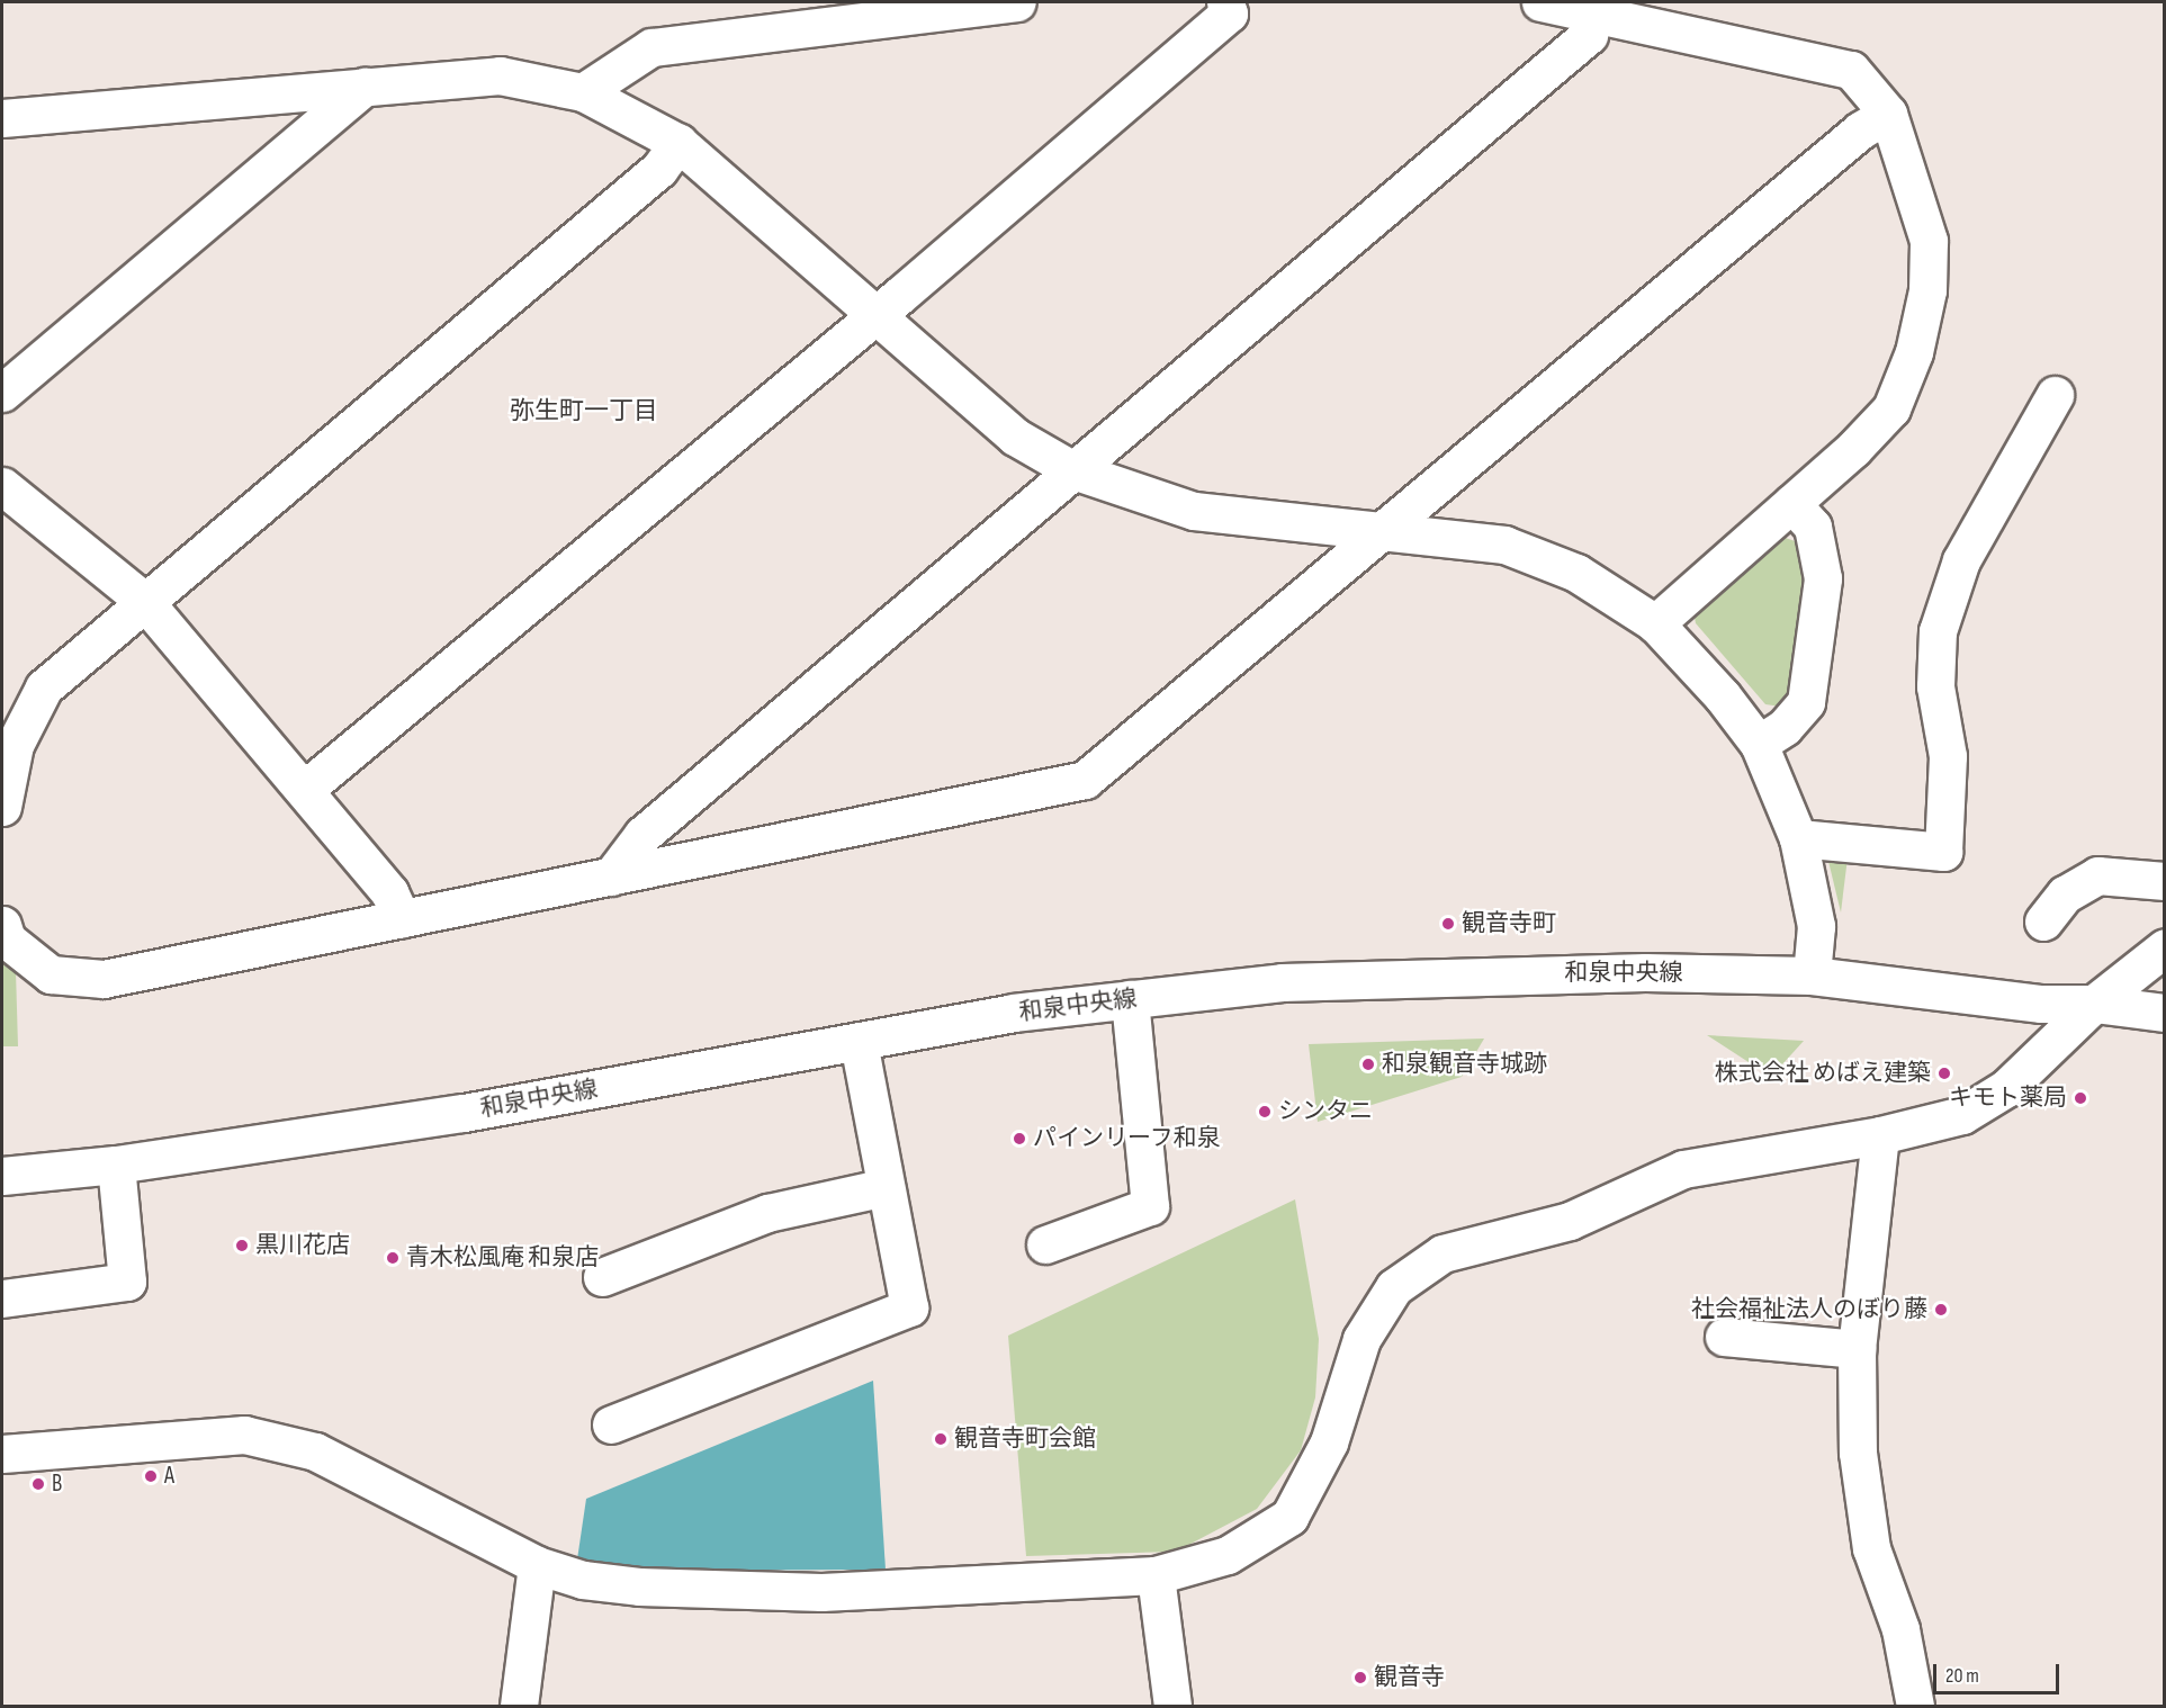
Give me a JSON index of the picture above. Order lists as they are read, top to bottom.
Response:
{
  "streets": {
    "street": ["和泉中央線"]
  },
  "districts": ["弥生町一丁目"],
  "places": [
    "観音寺町",
    "和泉観音寺城跡",
    "株式会社 めばえ建築",
    "キモト薬局",
    "シンタニ",
    "パインリーフ和泉",
    "黒川花店",
    "青木松風庵 和泉店",
    "社会福祉法人のぼり藤",
    "観音寺町会館",
    "A",
    "B",
    "観音寺"
  ],
  "scale_bar": "20 m"
}
